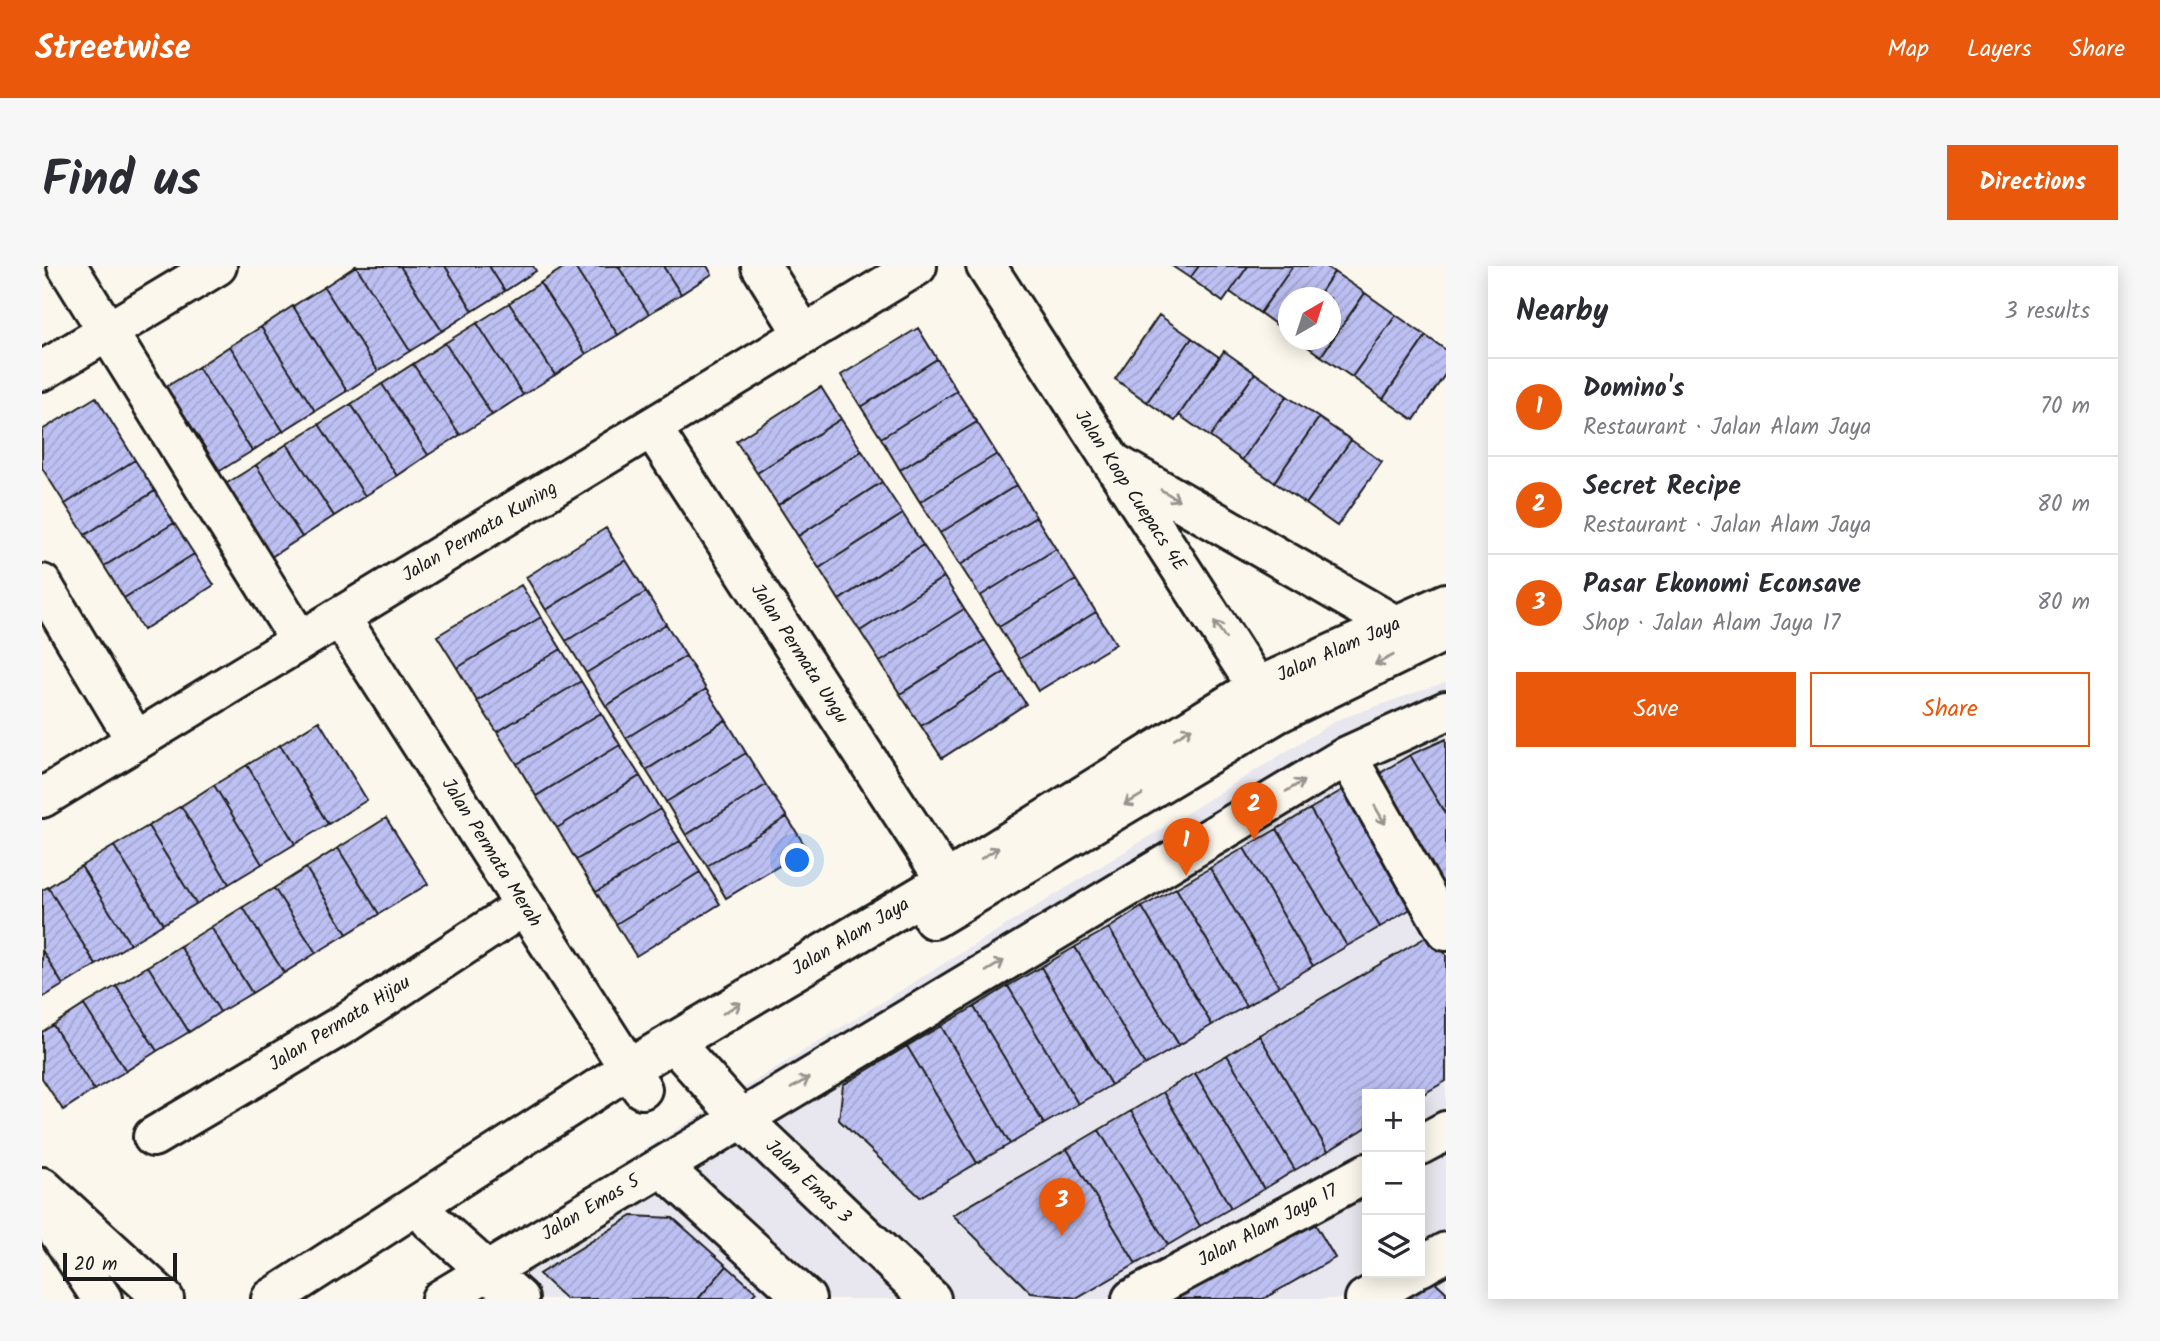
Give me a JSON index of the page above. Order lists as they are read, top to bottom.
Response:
{
  "streets": {
    "street": [
      "Jalan Koop Cuepacs 4E",
      "Jalan Permata Kuning",
      "Jalan Alam Jaya",
      "Jalan Permata Ungu",
      "Jalan Permata Merah",
      "Jalan Permata Hijau",
      "Jalan Emas 3",
      "Jalan Emas 5",
      "Jalan Alam Jaya 17"
    ]
  },
  "crossings": [
    ["Jalan Koop Cuepacs 4E", "Jalan Alam Jaya"],
    ["Jalan Permata Kuning", "Jalan Permata Ungu"],
    ["Jalan Permata Kuning", "Jalan Permata Merah"],
    ["Jalan Alam Jaya", "Jalan Permata Ungu"],
    ["Jalan Alam Jaya", "Jalan Permata Merah"],
    ["Jalan Alam Jaya", "Jalan Emas 3"],
    ["Jalan Permata Merah", "Jalan Permata Hijau"],
    ["Jalan Emas 3", "Jalan Emas 5"]
  ],
  "one_way": ["Jalan Koop Cuepacs 4E", "Jalan Emas 5"],
  "scale_bar": "20 m",
  "north": "top right",
  "page": {
    "header": "Streetwise",
    "nav": ["Map", "Layers", "Share"],
    "title": "Find us",
    "buttons": [
      "Directions",
      ["Save", "Share"]
    ],
    "heading": ["Nearby", "3 results"],
    "list": [
      {
        "mark": "1",
        "name": "Domino's",
        "note": "Restaurant · Jalan Alam Jaya",
        "value": "70 m"
      },
      {
        "mark": "2",
        "name": "Secret Recipe",
        "note": "Restaurant · Jalan Alam Jaya",
        "value": "80 m"
      },
      {
        "mark": "3",
        "name": "Pasar Ekonomi Econsave",
        "note": "Shop · Jalan Alam Jaya 17",
        "value": "80 m"
      }
    ],
    "pins": ["2", "1", "3"],
    "map_buttons": ["+", "−"],
    "scale": "20 m"
  }
}
